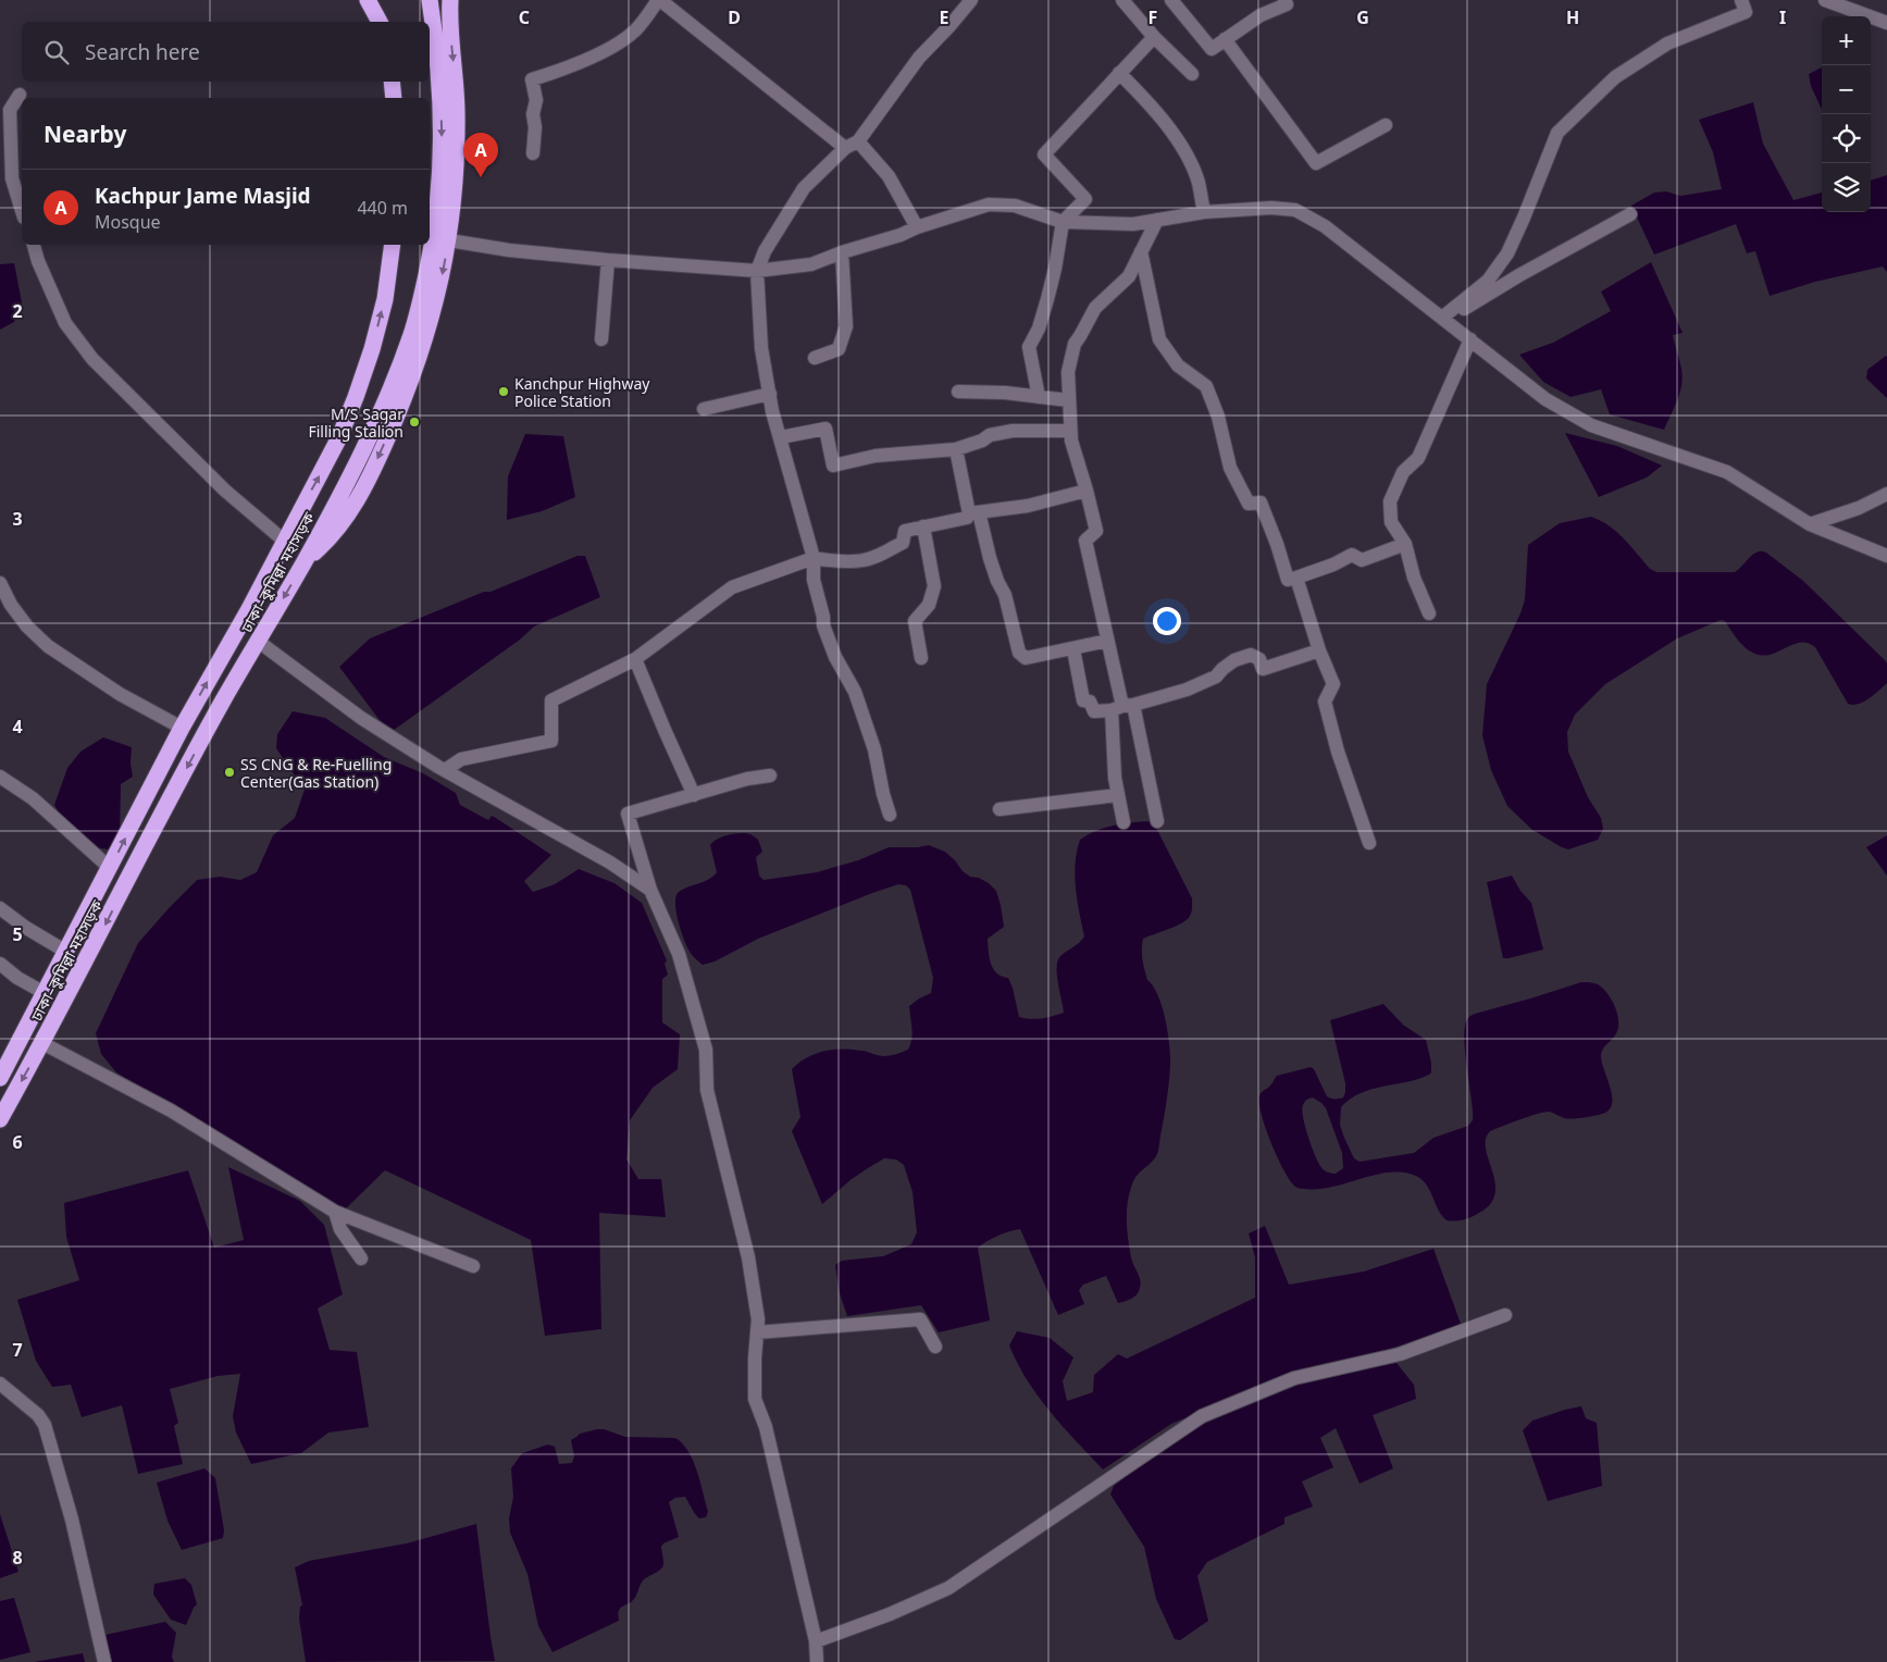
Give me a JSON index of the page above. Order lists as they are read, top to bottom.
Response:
{
  "streets": {
    "highway": ["ঢাকা–কুমিল্লা মহাসড়ক"]
  },
  "places": ["Kanchpur Highway Police Station", "M/S Sagar Filling Stalion", "SS CNG & Re-Fuelling Center(Gas Station)"],
  "page": {
    "map_buttons": ["+", "−"],
    "search": "Search here",
    "heading": "Nearby",
    "pins": "A",
    "list": [
      {
        "mark": "A",
        "name": "Kachpur Jame Masjid",
        "note": "Mosque",
        "value": "440 m"
      }
    ]
  },
  "grid": {
    "columns": [
      "C",
      "D",
      "E",
      "F",
      "G",
      "H",
      "I"
    ],
    "rows": [
      "2",
      "3",
      "4",
      "5",
      "6",
      "7",
      "8"
    ]
  }
}
